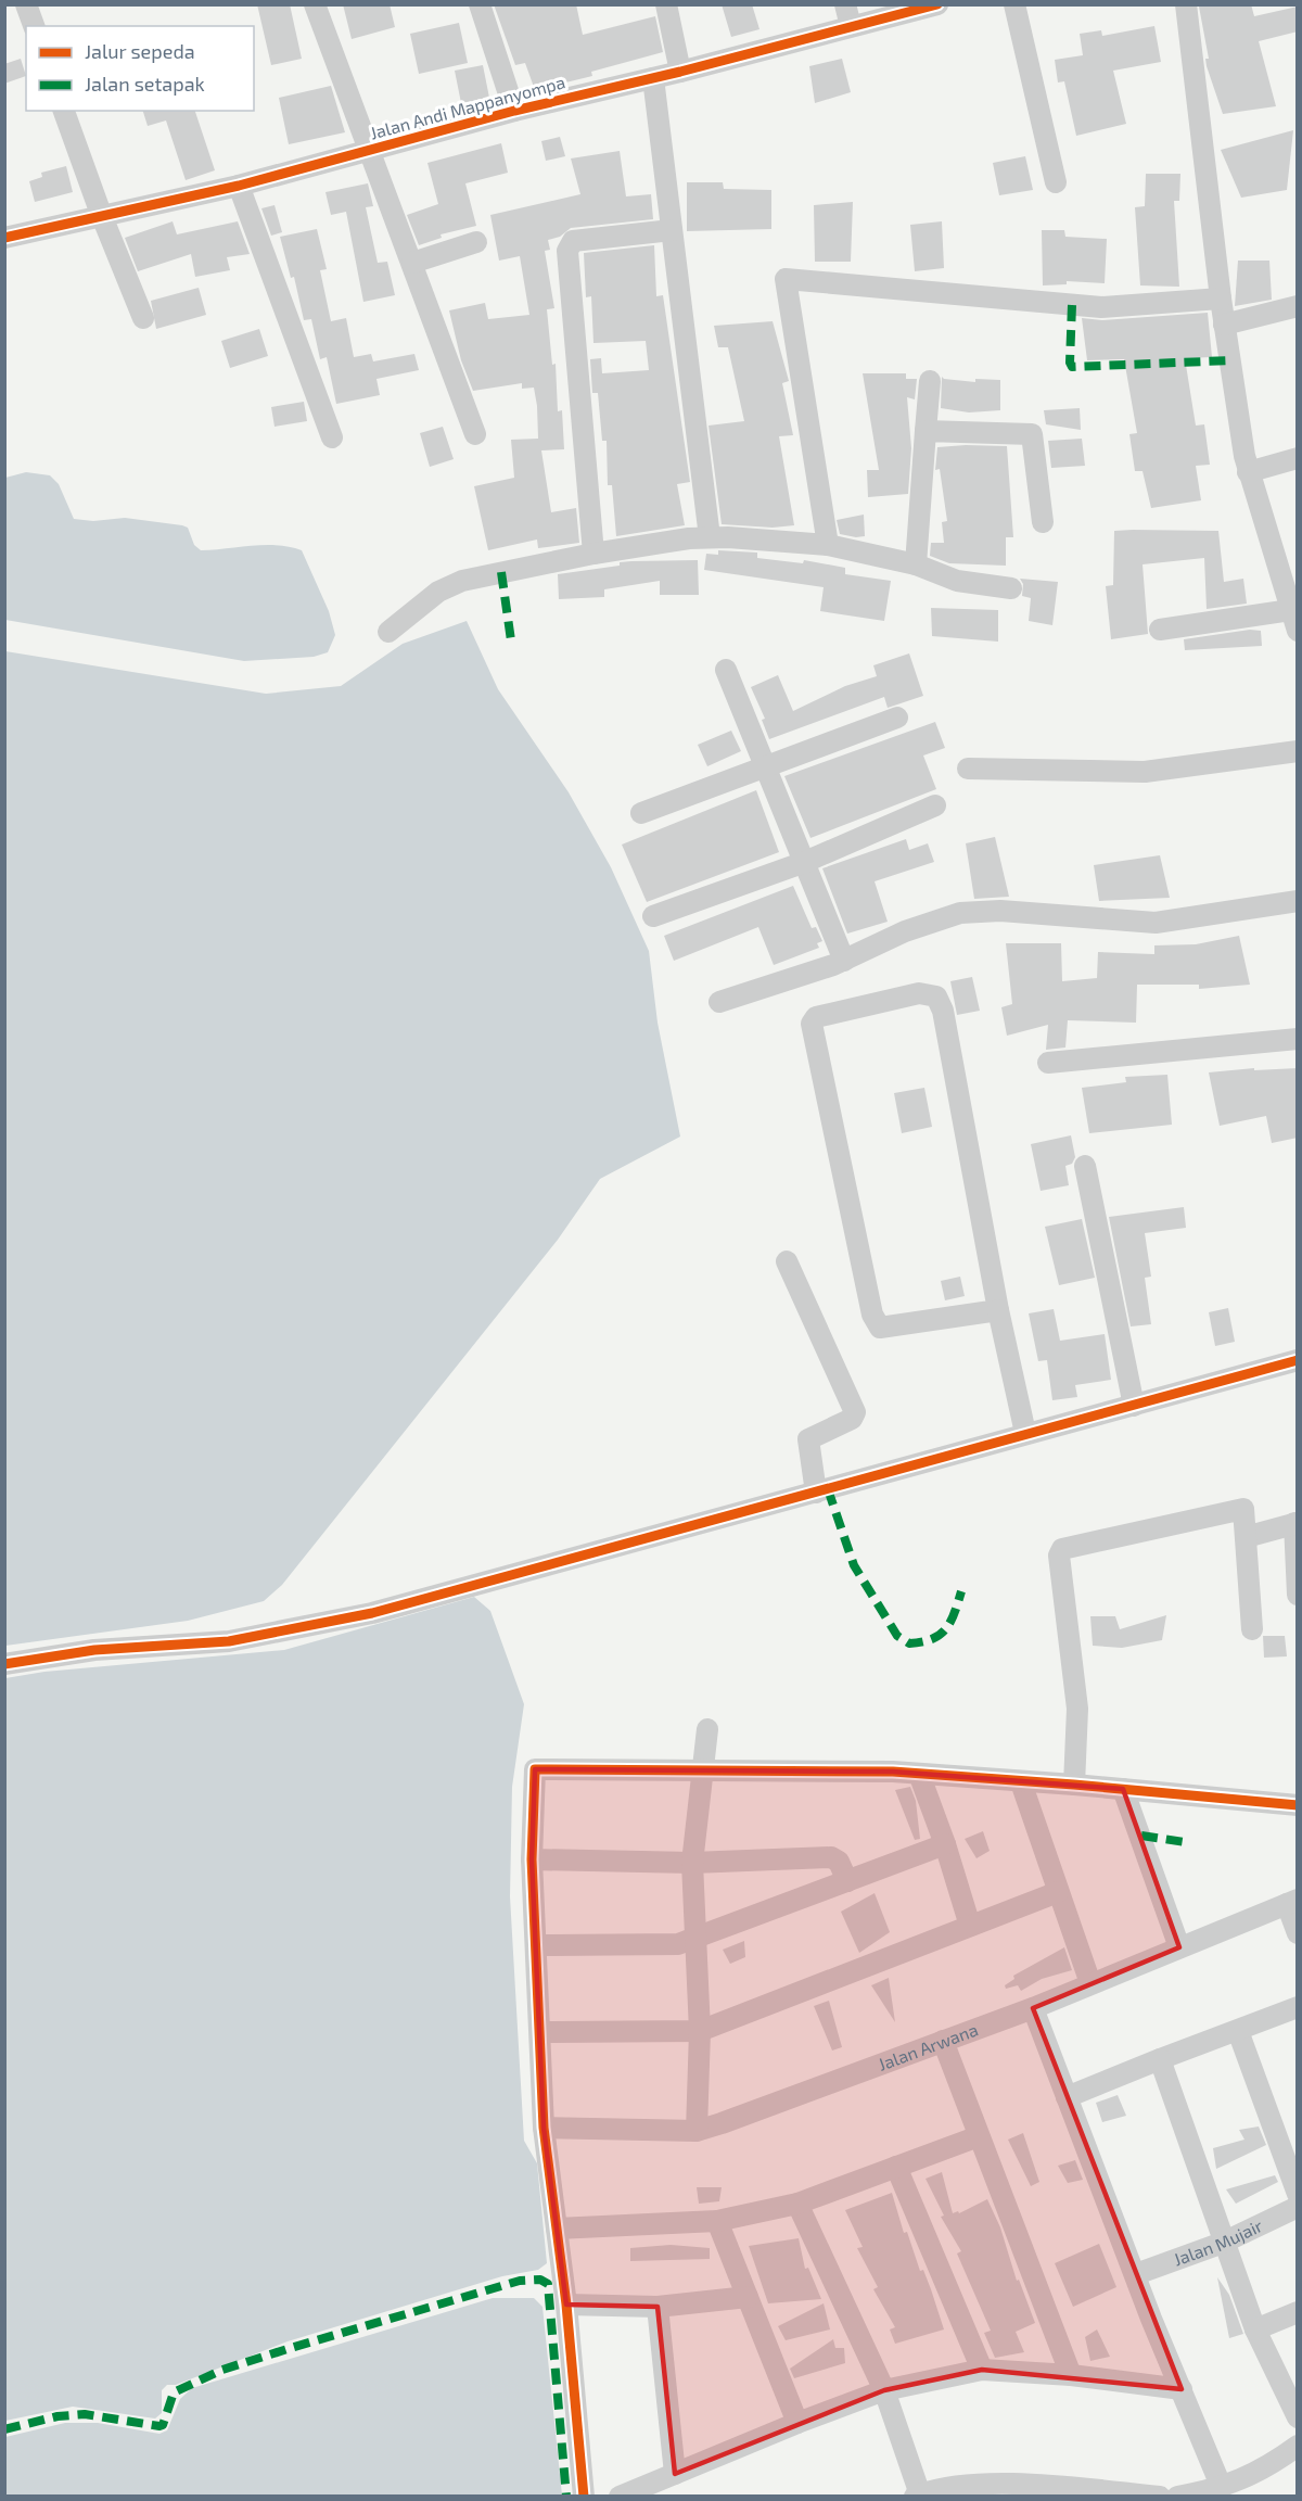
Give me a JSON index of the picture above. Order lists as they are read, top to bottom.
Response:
{
  "streets": {
    "street": ["Jalan Andi Mappanyompa", "Jalan Arwana", "Jalan Mujair"]
  },
  "legend": ["Jalur sepeda", "Jalan setapak"]
}
